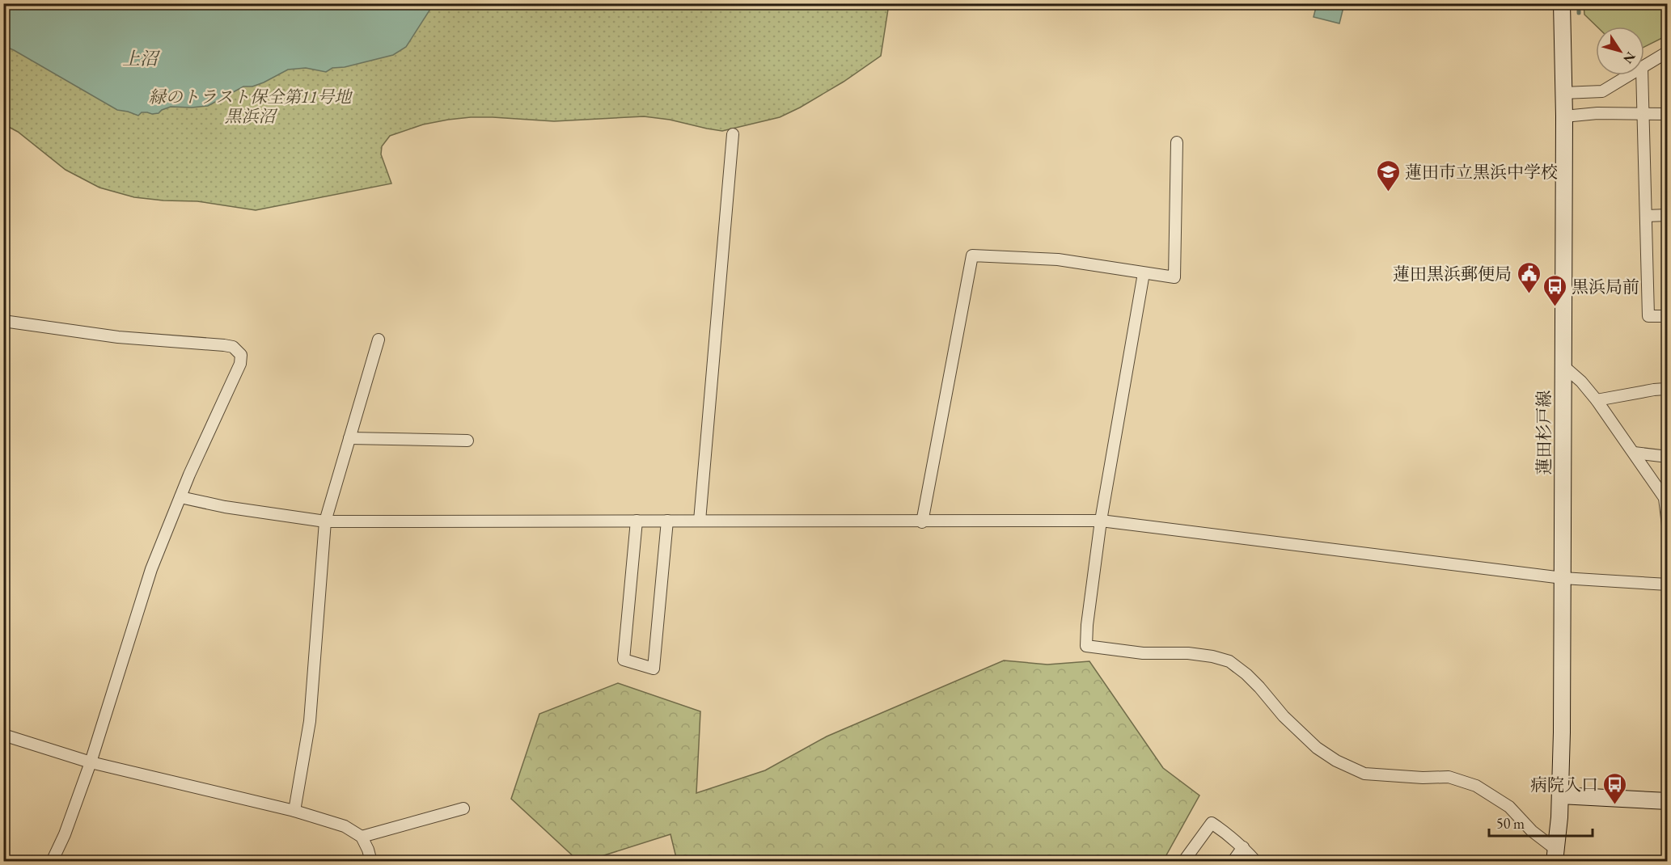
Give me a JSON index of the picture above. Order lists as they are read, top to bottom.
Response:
{
  "streets": {
    "main road": ["蓮田杉戸線"]
  },
  "water": ["上沼"],
  "parks": ["緑のトラスト保全第11号地 黒浜沼"],
  "places": {
    "school or university": ["蓮田市立黒浜中学校"],
    "public building": ["蓮田黒浜郵便局"],
    "bus stop": ["黒浜局前", "病院入口"]
  },
  "scale_bar": "50 m",
  "north": "bottom right"
}
